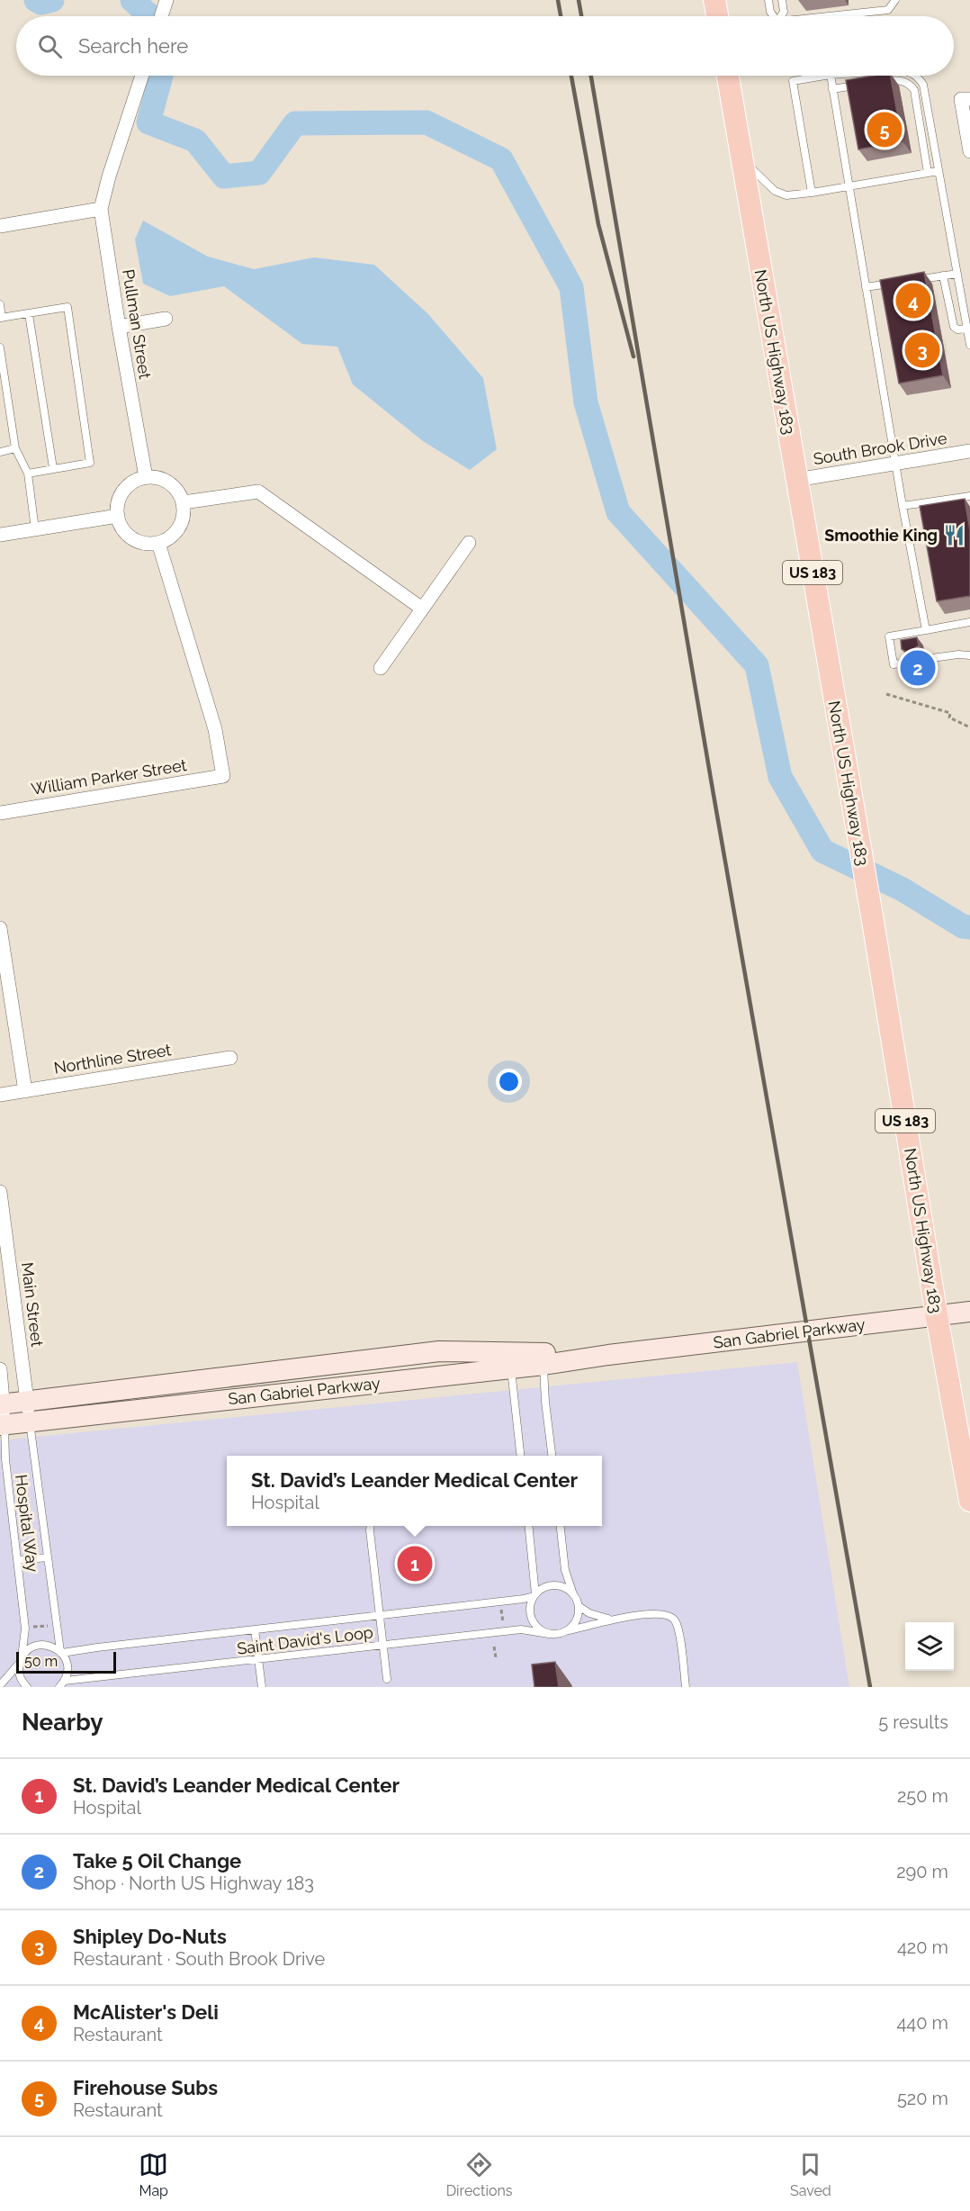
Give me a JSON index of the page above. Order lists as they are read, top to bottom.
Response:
{
  "streets": {
    "main road": ["North US Highway 183", "US 183"],
    "street": [
      "Pullman Street",
      "South Brook Drive",
      "William Parker Street",
      "Northline Street",
      "Main Street",
      "San Gabriel Parkway"
    ],
    "lane": ["Hospital Way", "Saint David's Loop"]
  },
  "crossings": [
    ["Pullman Street", "William Parker Street"],
    ["North US Highway 183", "South Brook Drive"],
    ["North US Highway 183", "San Gabriel Parkway"],
    ["Main Street", "San Gabriel Parkway"],
    ["Main Street", "Hospital Way"],
    ["San Gabriel Parkway", "Hospital Way"],
    ["Hospital Way", "Saint David's Loop"]
  ],
  "places": {
    "restaurant": ["Smoothie King"]
  },
  "scale_bar": "50 m",
  "page": {
    "search": "Search here",
    "pins": [
      "5",
      "4",
      "3",
      "2",
      "1"
    ],
    "popup": ["St. David’s Leander Medical Center", "Hospital"],
    "scale": "50 m",
    "heading": ["Nearby", "5 results"],
    "list": [
      {
        "mark": "1",
        "name": "St. David’s Leander Medical Center",
        "note": "Hospital",
        "value": "250 m"
      },
      {
        "mark": "2",
        "name": "Take 5 Oil Change",
        "note": "Shop · North US Highway 183",
        "value": "290 m"
      },
      {
        "mark": "3",
        "name": "Shipley Do-Nuts",
        "note": "Restaurant · South Brook Drive",
        "value": "420 m"
      },
      {
        "mark": "4",
        "name": "McAlister's Deli",
        "note": "Restaurant",
        "value": "440 m"
      },
      {
        "mark": "5",
        "name": "Firehouse Subs",
        "note": "Restaurant",
        "value": "520 m"
      }
    ],
    "nav": ["Map", "Directions", "Saved"]
  }
}
